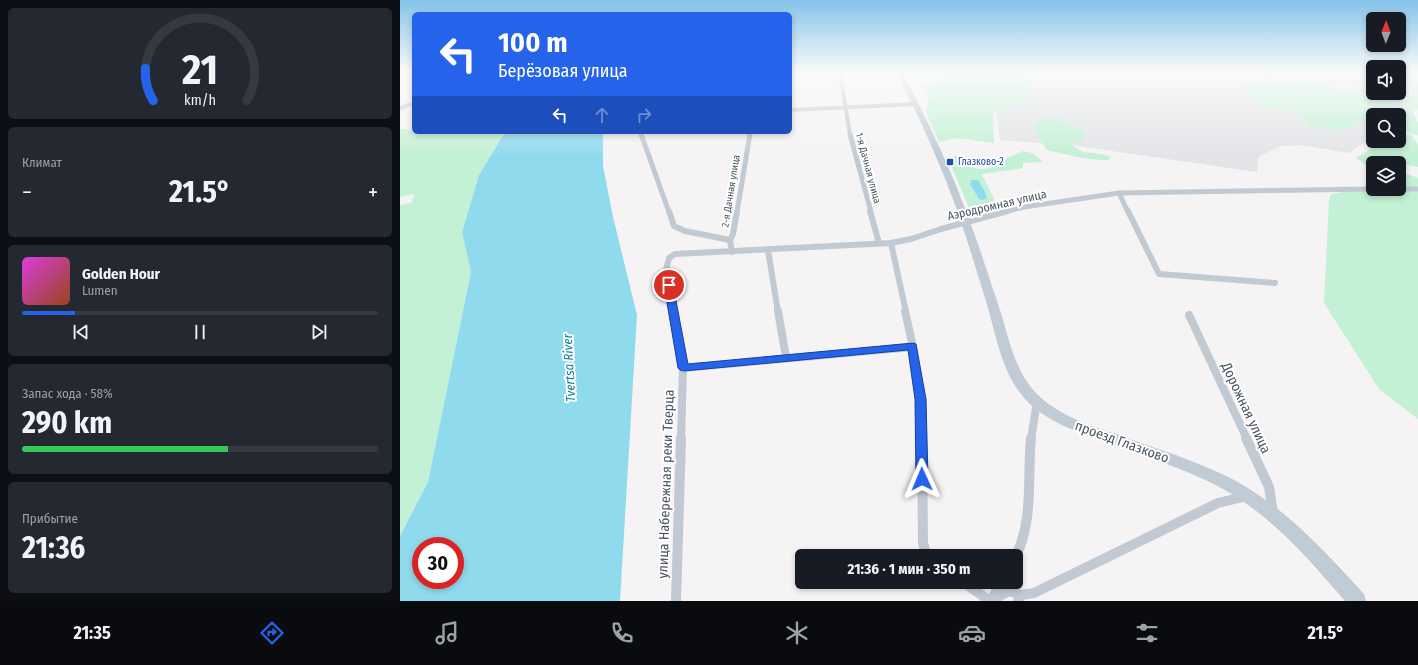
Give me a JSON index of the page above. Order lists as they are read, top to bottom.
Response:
{
  "streets": {
    "main road": ["проезд Глазково"],
    "street": [
      "1-я Дачная улица",
      "2-я Дачная улица",
      "Аэродромная улица",
      "Дорожная улица",
      "улица Набережная реки Тверца"
    ]
  },
  "crossings": [
    ["1-я Дачная улица", "Аэродромная улица"],
    ["2-я Дачная улица", "Аэродромная улица"],
    ["Аэродромная улица", "проезд Глазково"],
    ["Аэродромная улица", "улица Набережная реки Тверца"],
    ["Дорожная улица", "проезд Глазково"]
  ],
  "water": ["Tvertsa River"],
  "places": {
    "transit": ["Глазково-2"]
  },
  "north": "top",
  "page": {
    "turn": ["100 m", "Берёзовая улица"],
    "tile": [
      "Климат",
      ["Запас хода · 58%", "290 km"],
      ["Прибытие", "21:36"]
    ],
    "heat": ["−", "21.5°", "+"],
    "song": ["Golden Hour", "Lumen"],
    "limit": "30",
    "trip": "21:36 · 1 мин · 350 m",
    "tabs": ["21:35", "21.5°"],
    "gauge": ["21", "km/h"]
  }
}
